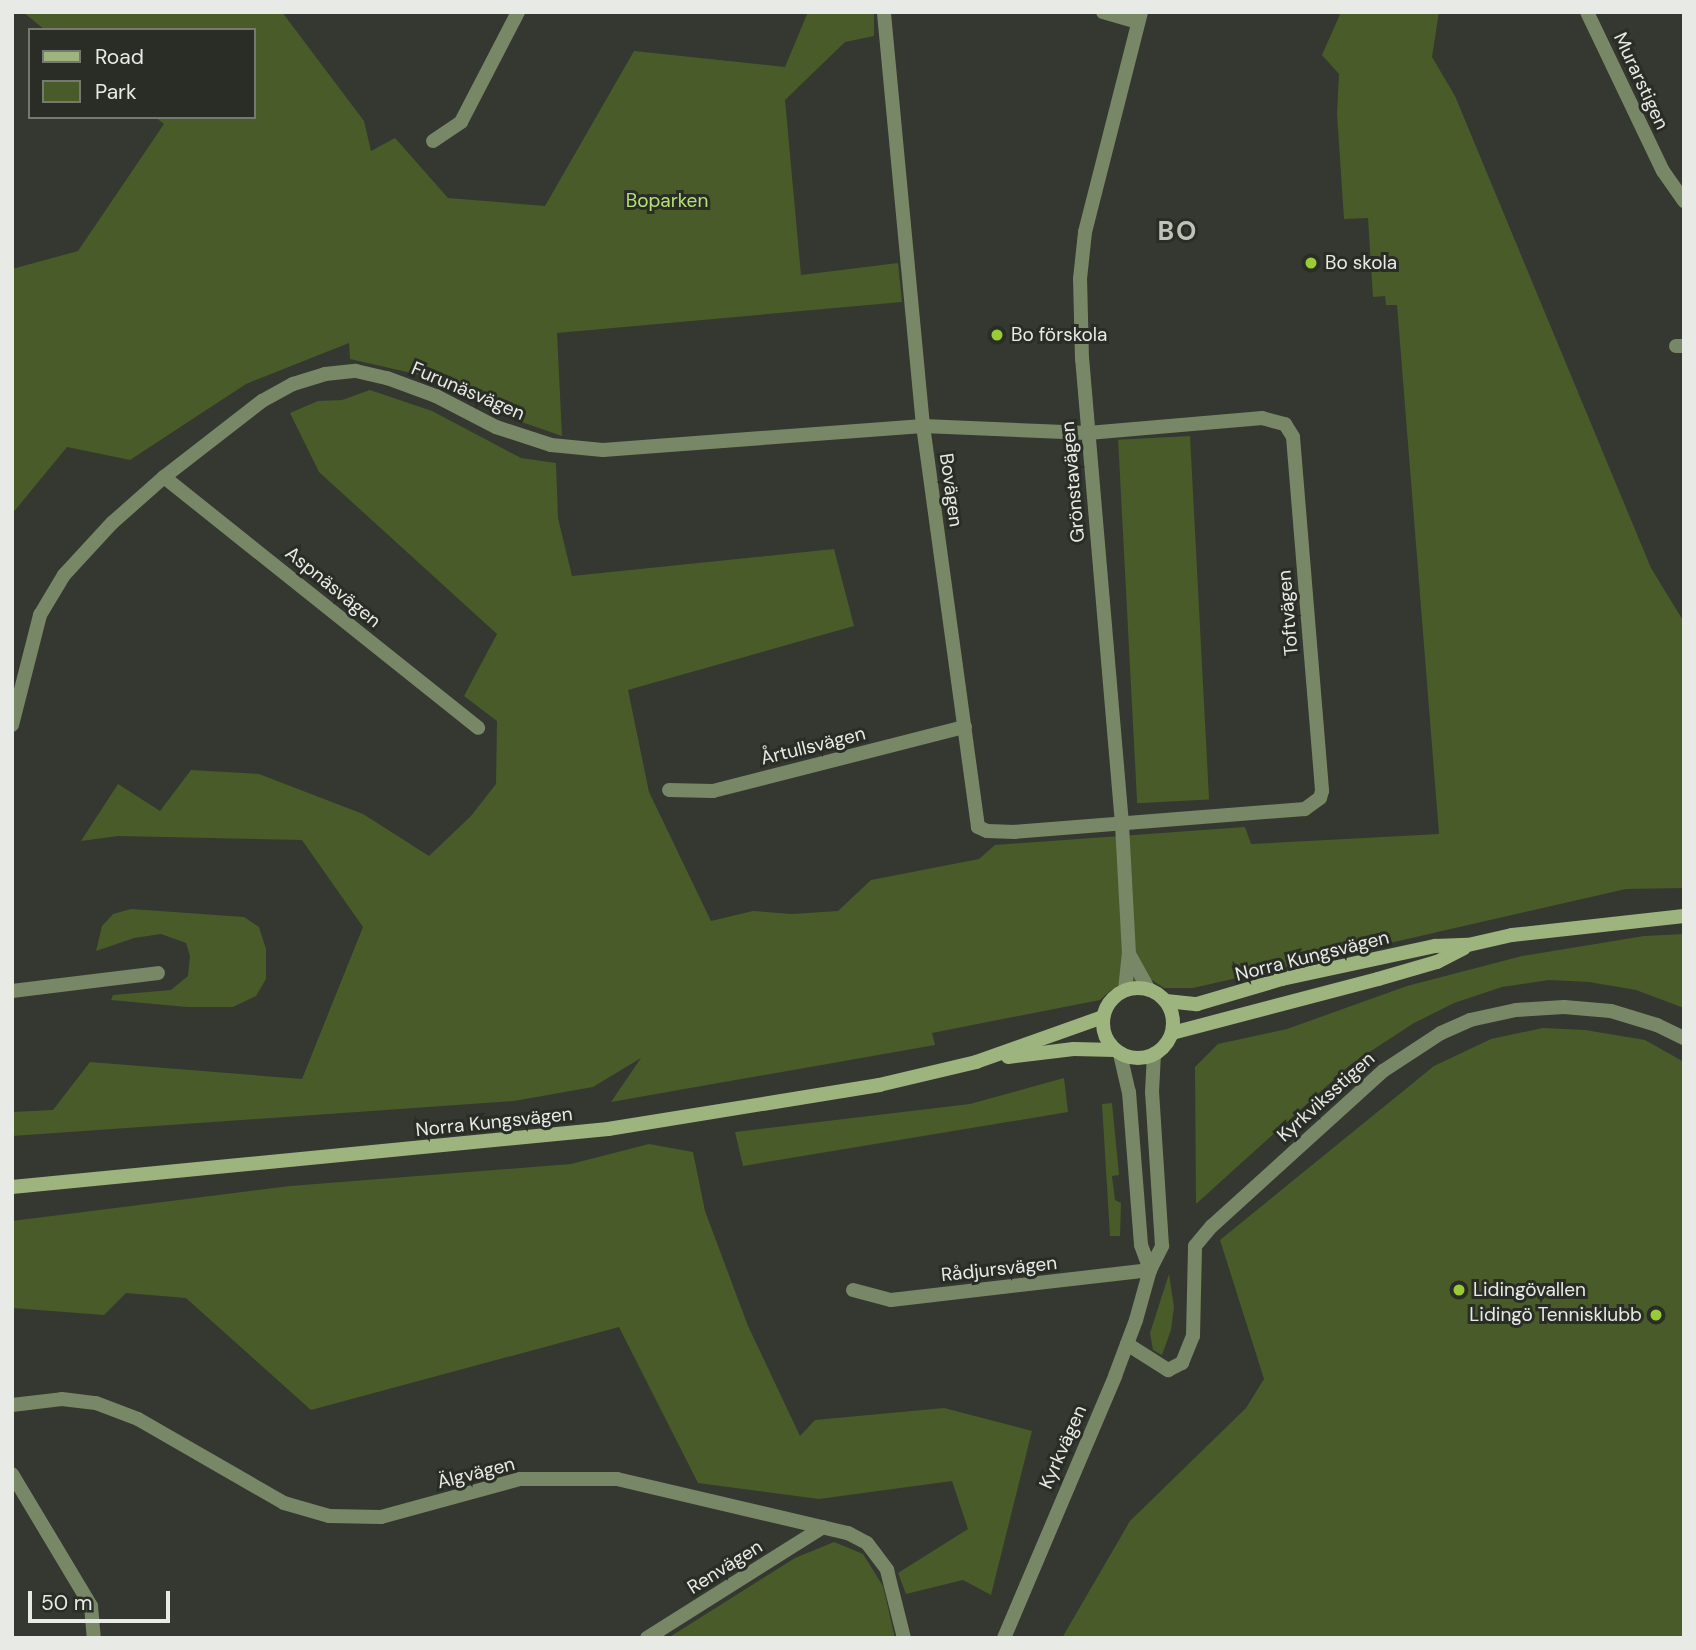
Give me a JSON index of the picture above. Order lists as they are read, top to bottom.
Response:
{
  "streets": {
    "main road": ["Norra Kungsvägen"],
    "street": [
      "Murarstigen",
      "Furunäsvägen",
      "Grönstavägen",
      "Bovägen",
      "Aspnäsvägen",
      "Toftvägen",
      "Årtullsvägen",
      "Kyrkviksstigen",
      "Rådjursvägen",
      "Kyrkvägen",
      "Älgvägen",
      "Renvägen"
    ]
  },
  "crossings": [
    ["Furunäsvägen", "Grönstavägen"],
    ["Furunäsvägen", "Bovägen"],
    ["Furunäsvägen", "Aspnäsvägen"],
    ["Furunäsvägen", "Toftvägen"],
    ["Grönstavägen", "Bovägen"],
    ["Grönstavägen", "Toftvägen"],
    ["Grönstavägen", "Norra Kungsvägen"],
    ["Grönstavägen", "Kyrkvägen"],
    ["Bovägen", "Toftvägen"],
    ["Bovägen", "Årtullsvägen"],
    ["Norra Kungsvägen", "Kyrkvägen"],
    ["Kyrkviksstigen", "Kyrkvägen"],
    ["Rådjursvägen", "Kyrkvägen"],
    ["Älgvägen", "Renvägen"]
  ],
  "districts": ["BO"],
  "parks": ["Boparken"],
  "places": [
    "Bo skola",
    "Bo förskola",
    "Lidingövallen",
    "Lidingö Tennisklubb"
  ],
  "legend": ["Road", "Park"],
  "scale_bar": "50 m"
}
